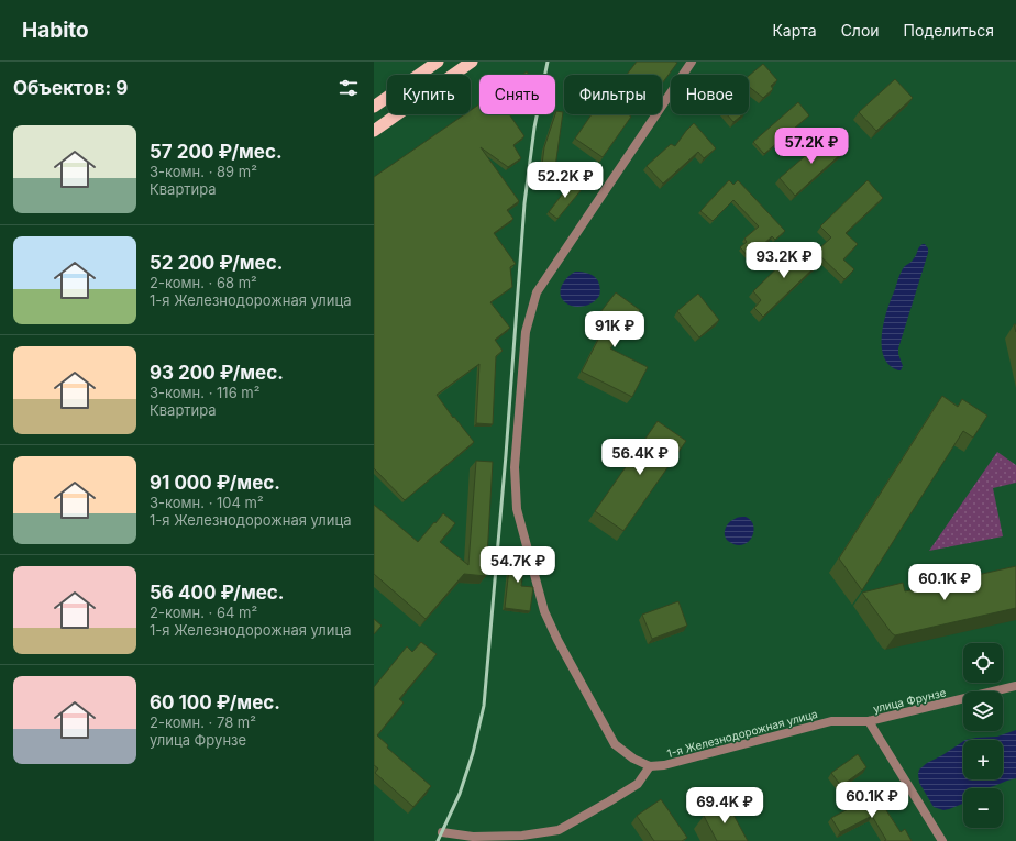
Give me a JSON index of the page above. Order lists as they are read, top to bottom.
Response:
{
  "streets": {
    "street": ["улица Фрунзе", "1-я Железнодорожная улица"]
  },
  "crossings": [
    ["улица Фрунзе", "1-я Железнодорожная улица"]
  ],
  "page": {
    "header": "Habito",
    "nav": ["Карта", "Слои", "Поделиться"],
    "heading": "Объектов: 9",
    "chip": [
      "Купить",
      "Снять",
      "Фильтры",
      "Новое"
    ],
    "list": [
      {
        "name": "57 200 ₽/мес.",
        "note": "3-комн. · 89 m² · Квартира"
      },
      {
        "name": "52 200 ₽/мес.",
        "note": "2-комн. · 68 m² · 1-я Железнодорожная улица"
      },
      {
        "name": "93 200 ₽/мес.",
        "note": "3-комн. · 116 m² · Квартира"
      },
      {
        "name": "91 000 ₽/мес.",
        "note": "3-комн. · 104 m² · 1-я Железнодорожная улица"
      },
      {
        "name": "56 400 ₽/мес.",
        "note": "2-комн. · 64 m² · 1-я Железнодорожная улица"
      },
      {
        "name": "60 100 ₽/мес.",
        "note": "2-комн. · 78 m² · улица Фрунзе"
      }
    ],
    "price": [
      "57.2K ₽",
      "52.2K ₽",
      "93.2K ₽",
      "91K ₽",
      "56.4K ₽",
      "54.7K ₽",
      "60.1K ₽",
      "60.1K ₽",
      "69.4K ₽"
    ],
    "map_buttons": ["+", "−"]
  }
}
